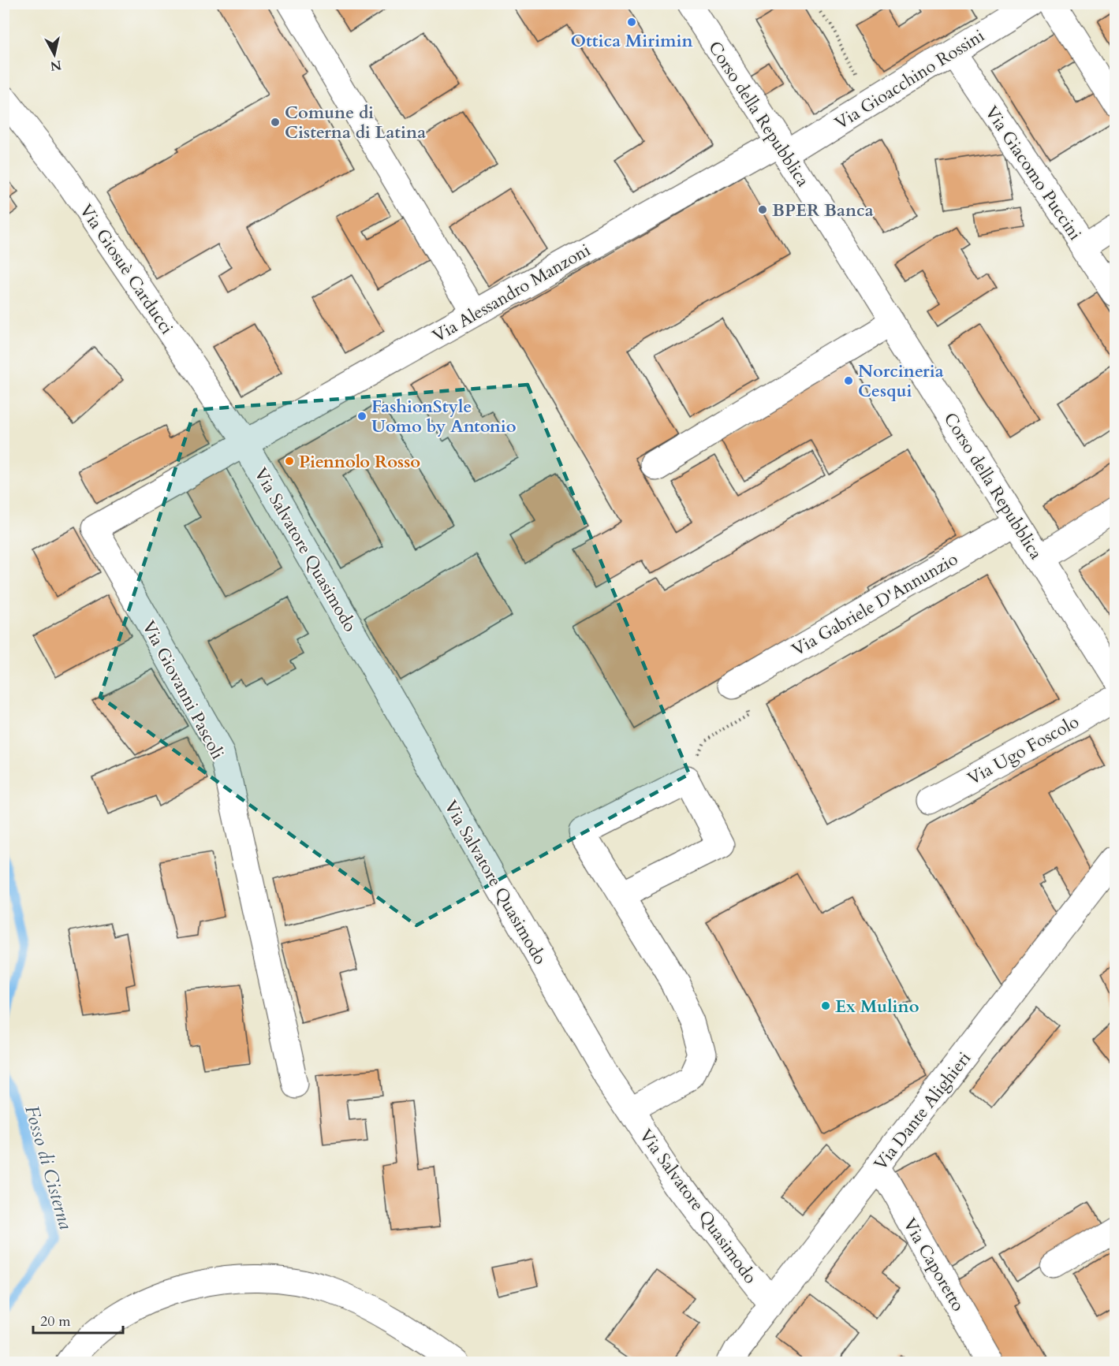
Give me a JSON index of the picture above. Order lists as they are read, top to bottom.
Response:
{
  "streets": {
    "street": [
      "Via Gioacchino Rossini",
      "Corso della Repubblica",
      "Via Giacomo Puccini",
      "Via Giosuè Carducci",
      "Via Alessandro Manzoni",
      "Via Salvatore Quasimodo",
      "Via Gabriele D'Annunzio",
      "Via Giovanni Pascoli",
      "Via Ugo Foscolo",
      "Via Dante Alighieri",
      "Via Caporetto"
    ]
  },
  "crossings": [
    ["Via Gioacchino Rossini", "Corso della Repubblica"],
    ["Via Gioacchino Rossini", "Via Giacomo Puccini"],
    ["Via Gioacchino Rossini", "Via Alessandro Manzoni"],
    ["Corso della Repubblica", "Via Alessandro Manzoni"],
    ["Corso della Repubblica", "Via Gabriele D'Annunzio"],
    ["Via Giosuè Carducci", "Via Alessandro Manzoni"],
    ["Via Giosuè Carducci", "Via Salvatore Quasimodo"],
    ["Via Giosuè Carducci", "Via Giovanni Pascoli"],
    ["Via Alessandro Manzoni", "Via Salvatore Quasimodo"],
    ["Via Alessandro Manzoni", "Via Giovanni Pascoli"],
    ["Via Salvatore Quasimodo", "Via Giovanni Pascoli"],
    ["Via Salvatore Quasimodo", "Via Dante Alighieri"],
    ["Via Dante Alighieri", "Via Caporetto"]
  ],
  "water": ["Fosso di Cisterna"],
  "places": [
    "Ottica Mirimin",
    "Comune di Cisterna di Latina",
    "BPER Banca",
    "Norcineria Cesqui",
    "FashionStyle Uomo by Antonio",
    "Piennolo Rosso",
    "Ex Mulino"
  ],
  "scale_bar": "20 m",
  "north": "bottom"
}
